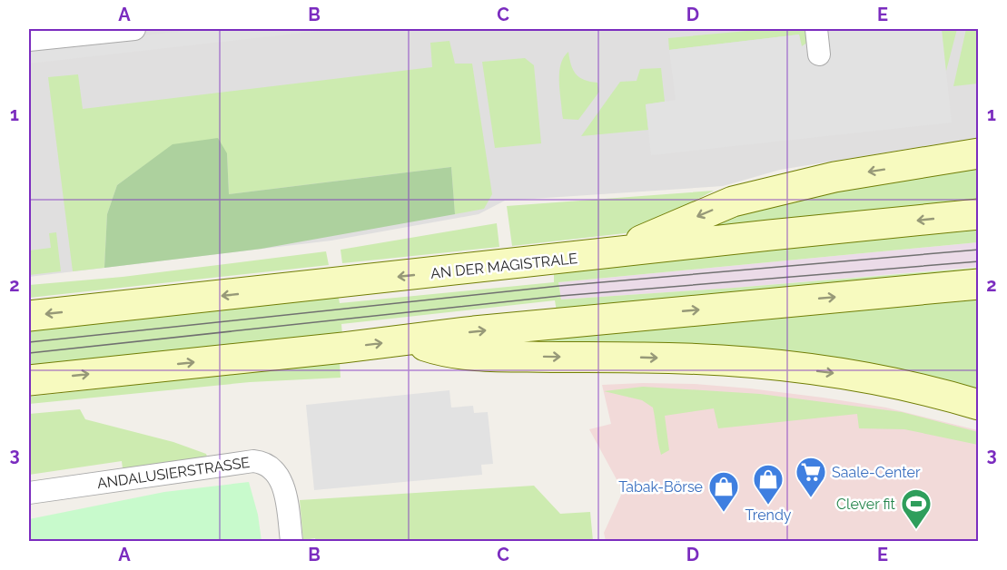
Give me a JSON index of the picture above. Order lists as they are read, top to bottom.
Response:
{
  "streets": {
    "main road": ["AN DER MAGISTRALE"],
    "street": ["ANDALUSIERSTRASSE"]
  },
  "places": {
    "supermarket": ["Saale-Center"],
    "shop": ["Trendy", "Tabak-Börse"],
    "sports": ["Clever fit"]
  },
  "grid": {
    "columns": [
      "A",
      "B",
      "C",
      "D",
      "E"
    ],
    "rows": ["1", "2", "3"]
  }
}
